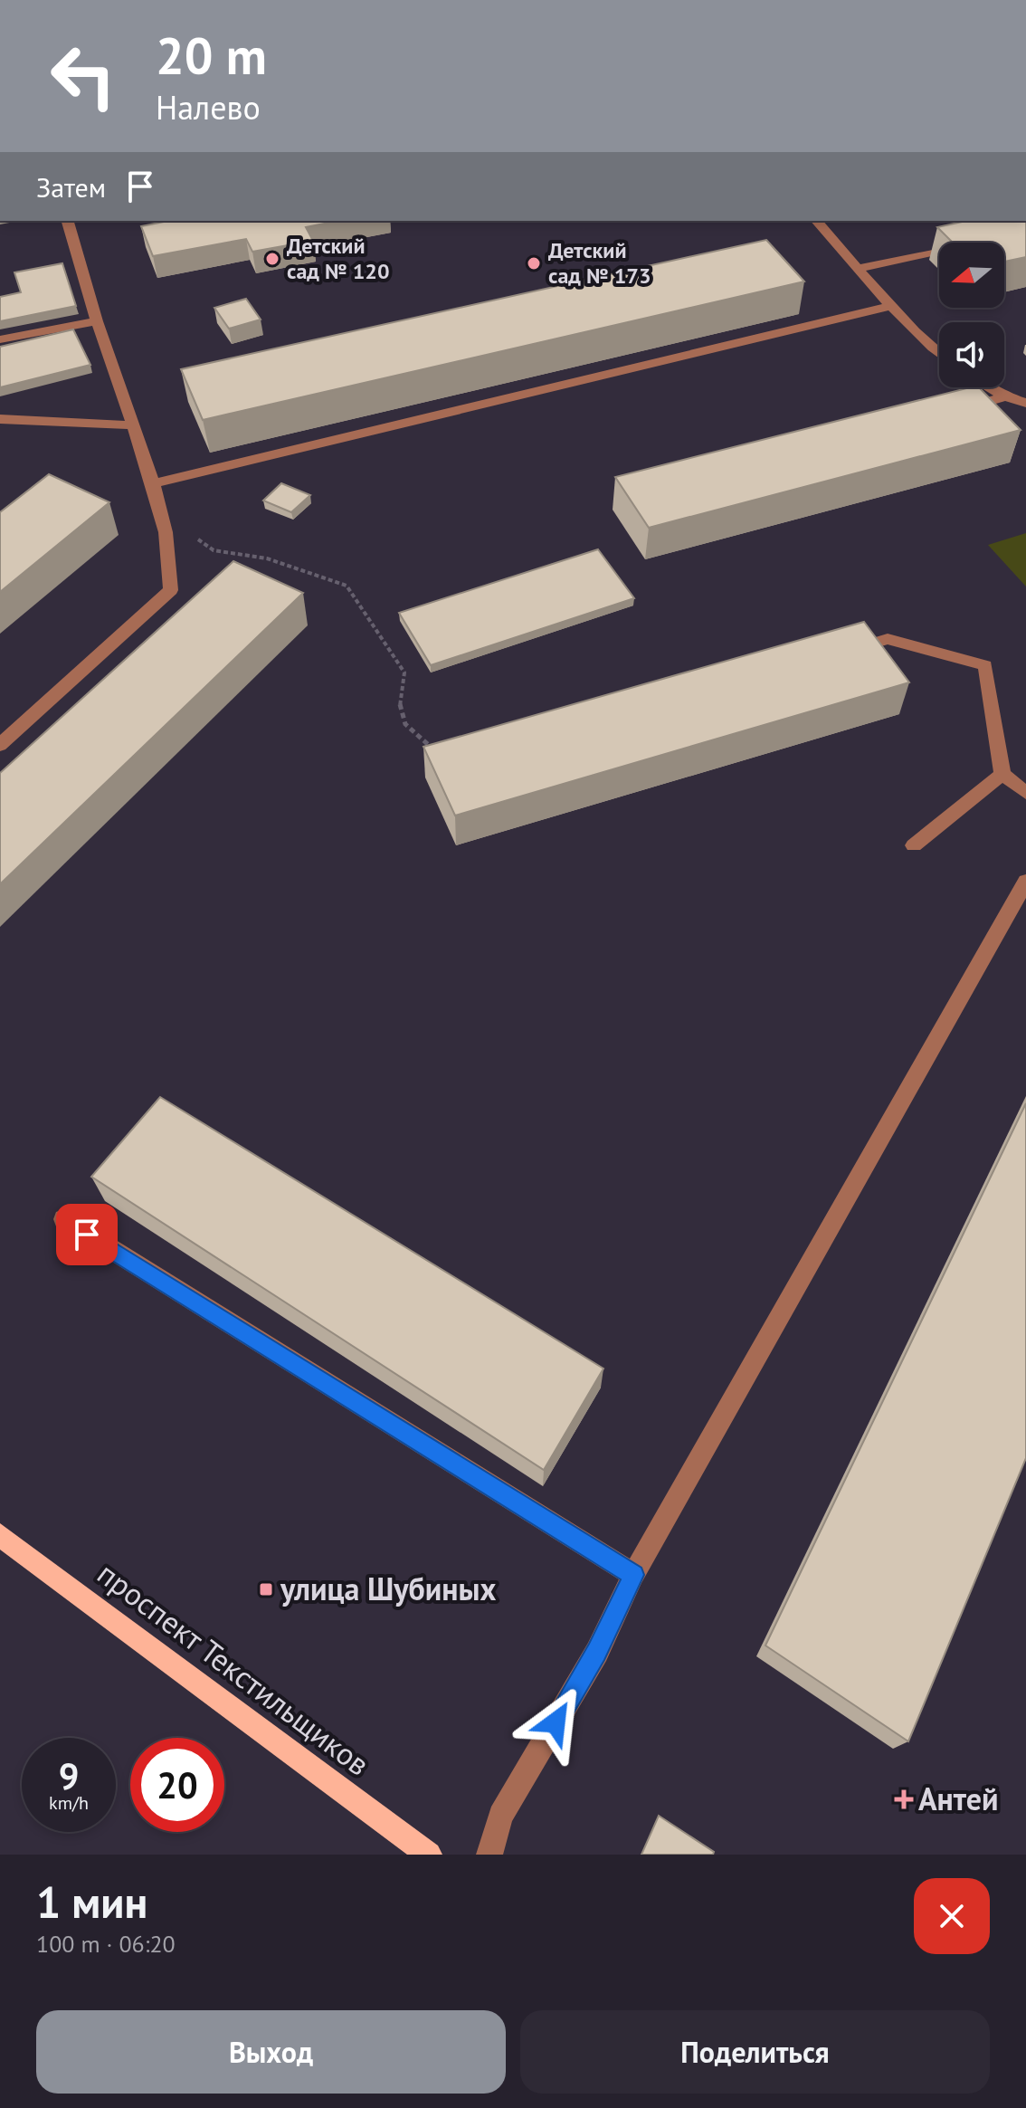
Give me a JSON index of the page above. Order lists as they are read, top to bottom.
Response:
{
  "streets": {
    "main road": ["проспект Текстильщиков"]
  },
  "places": {
    "other": ["Детский сад № 120", "Детский сад № 173"],
    "transit": ["улица Шубиных"],
    "health": ["Антей"]
  },
  "north": "left",
  "page": {
    "turn": ["20 m", "Налево"],
    "then": "Затем",
    "speed": "9 km/h",
    "limit": "20",
    "heading": ["1 мин", "100 m · 06:20"],
    "buttons": ["Выход", "Поделиться"]
  }
}
